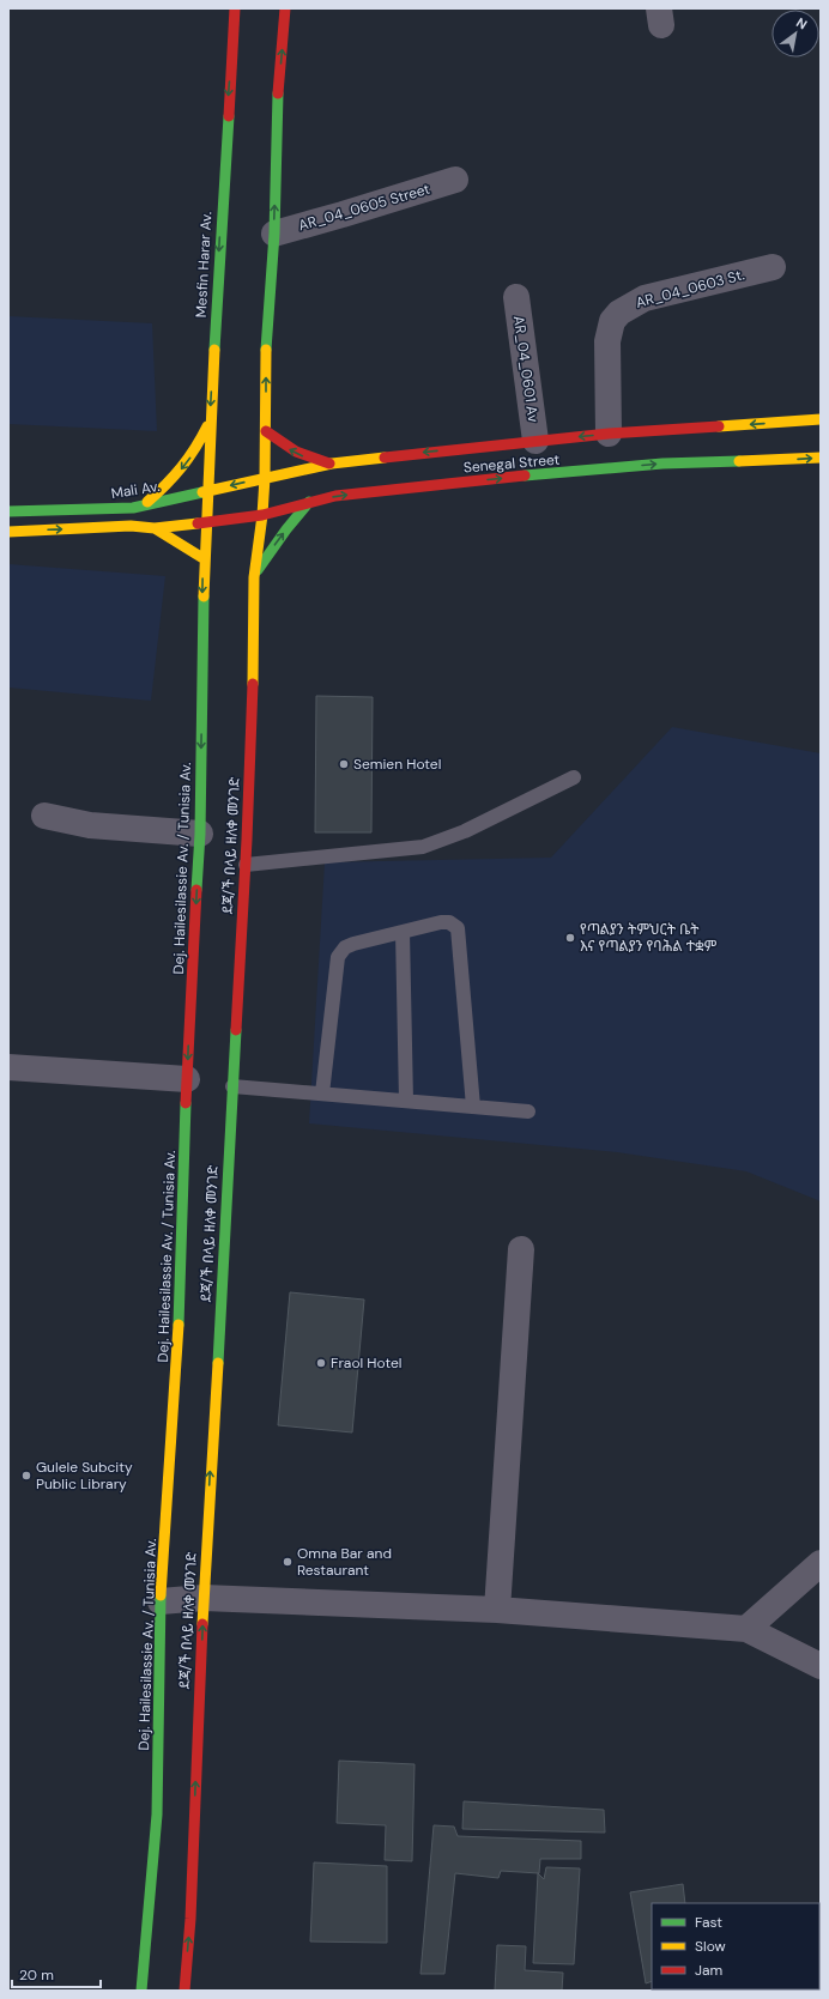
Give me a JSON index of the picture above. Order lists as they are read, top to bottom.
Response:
{
  "streets": {
    "main road": [
      "Mesfin Harar Av.",
      "Senegal Street",
      "Mali Av.",
      "ደጃ/ች በላይ ዘለቀ መንገድ",
      "Dej. Hailesilassie Av. / Tunisia Av."
    ],
    "street": ["AR_04_0605 Street", "AR_04_0603 St.", "AR_04_0601 Av"]
  },
  "crossings": [
    ["Mesfin Harar Av.", "Senegal Street"],
    ["Mesfin Harar Av.", "Mali Av."],
    ["Mesfin Harar Av.", "Dej. Hailesilassie Av. / Tunisia Av."],
    ["AR_04_0603 St.", "Senegal Street"],
    ["AR_04_0601 Av", "Senegal Street"],
    ["Senegal Street", "Mali Av."],
    ["Senegal Street", "ደጃ/ች በላይ ዘለቀ መንገድ"],
    ["Senegal Street", "Dej. Hailesilassie Av. / Tunisia Av."],
    ["Mali Av.", "ደጃ/ች በላይ ዘለቀ መንገድ"]
  ],
  "one_way": ["ደጃ/ች በላይ ዘለቀ መንገድ", "Dej. Hailesilassie Av. / Tunisia Av."],
  "places": [
    "Semien Hotel",
    "የጣልያን ትምህርት ቤት እና የጣልያን የባሕል ተቋም",
    "Fraol Hotel",
    "Gulele Subcity Public Library",
    "Omna Bar and Restaurant"
  ],
  "legend": ["Fast", "Slow", "Jam"],
  "scale_bar": "20 m",
  "north": "top right"
}
